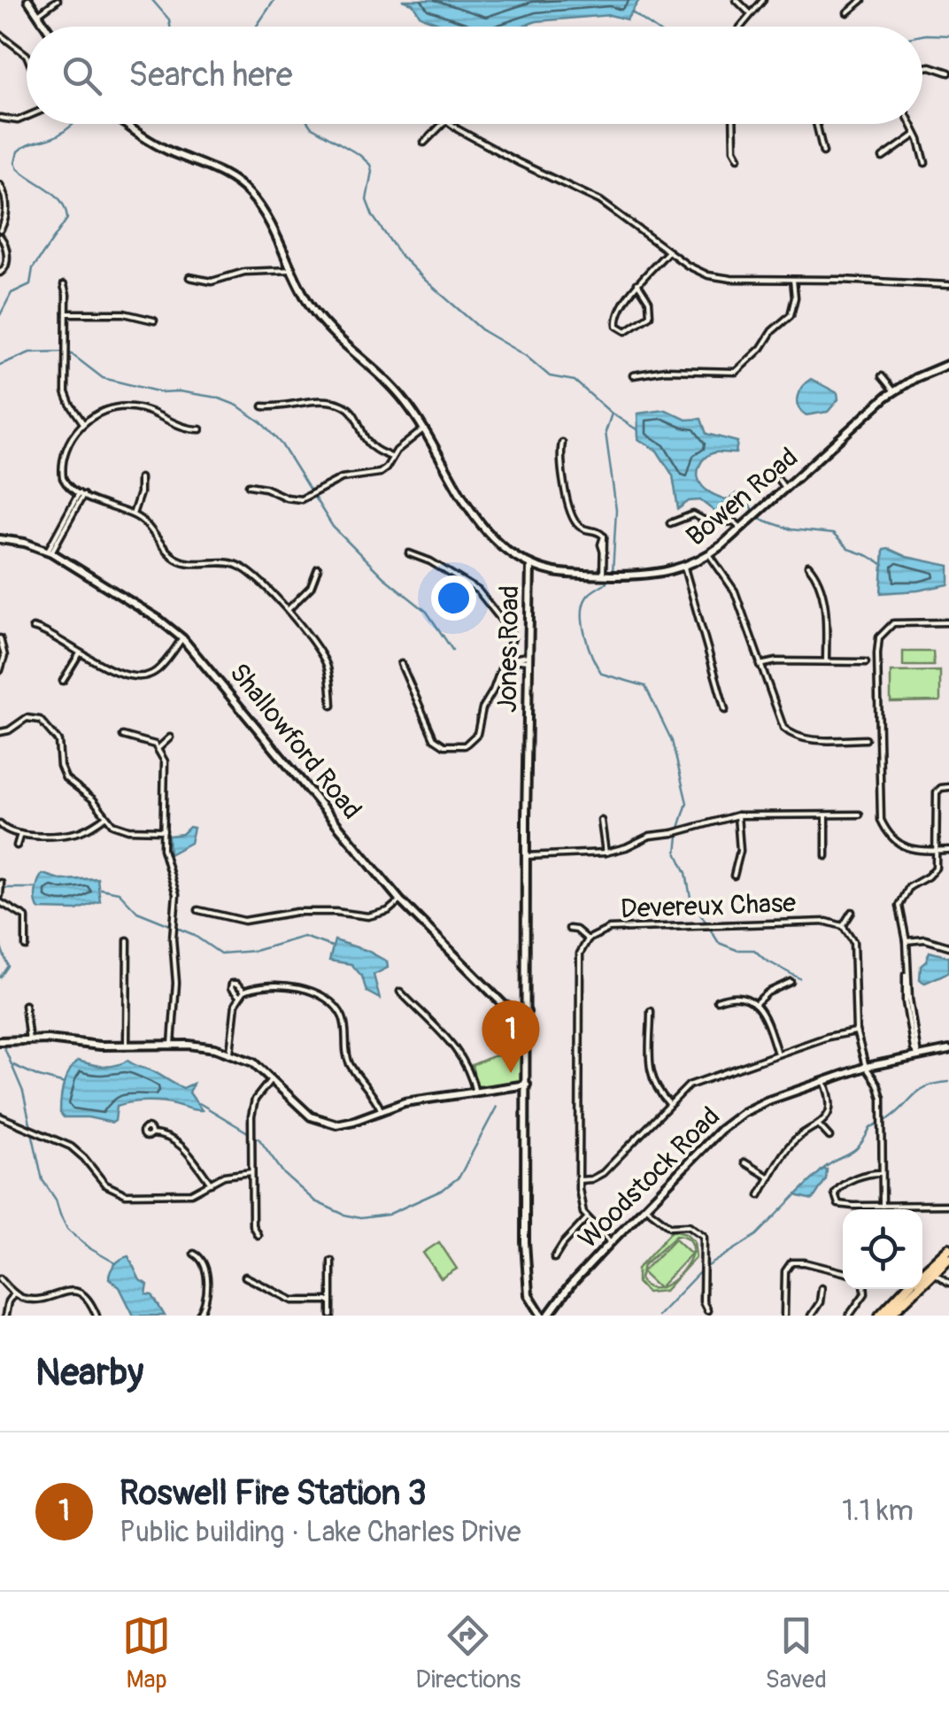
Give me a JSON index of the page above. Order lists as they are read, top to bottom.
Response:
{
  "streets": {
    "street": [
      "Bowen Road",
      "Jones Road",
      "Shallowford Road",
      "Devereux Chase",
      "Woodstock Road"
    ]
  },
  "crossings": [
    ["Bowen Road", "Jones Road"],
    ["Jones Road", "Shallowford Road"],
    ["Jones Road", "Woodstock Road"]
  ],
  "page": {
    "search": "Search here",
    "pins": "1",
    "heading": "Nearby",
    "list": [
      {
        "mark": "1",
        "name": "Roswell Fire Station 3",
        "note": "Public building · Lake Charles Drive",
        "value": "1.1 km"
      }
    ],
    "nav": ["Map", "Directions", "Saved"]
  }
}
